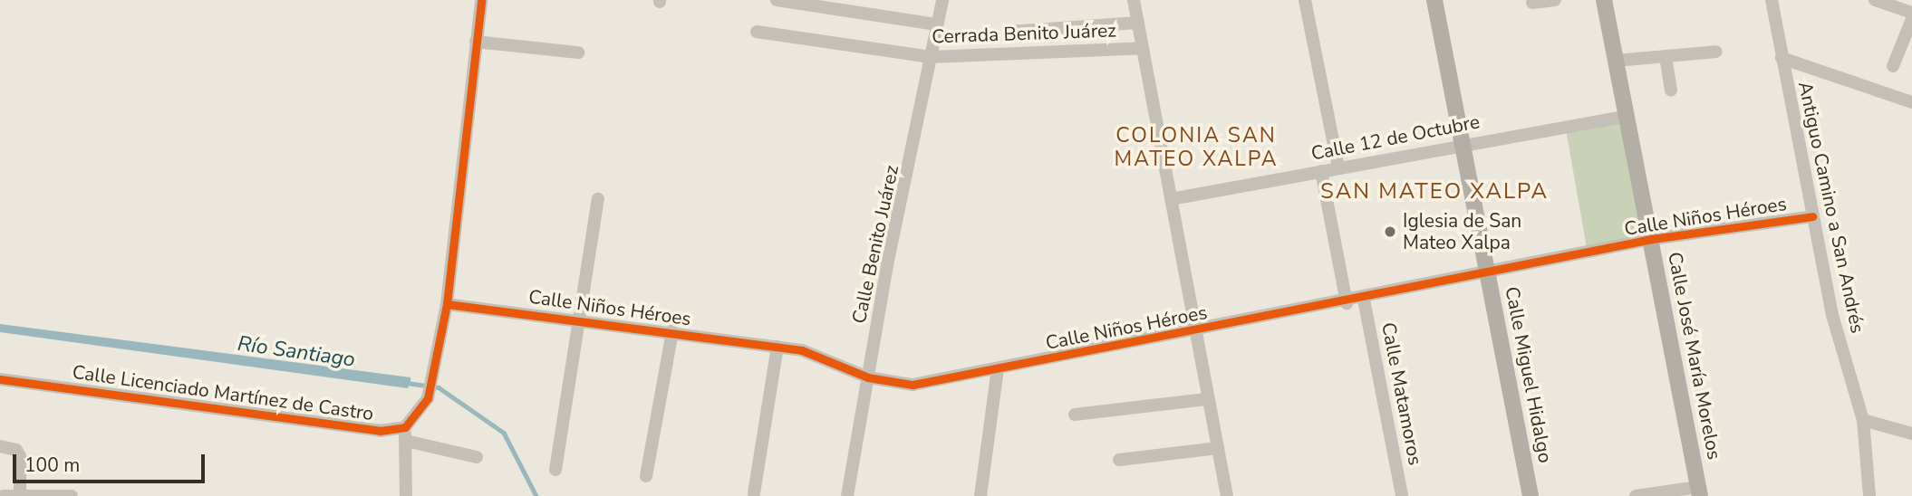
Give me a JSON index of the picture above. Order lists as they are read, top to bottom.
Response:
{
  "streets": {
    "main road": ["Calle José María Morelos", "Calle Miguel Hidalgo"],
    "street": [
      "Cerrada Benito Juárez",
      "Calle 12 de Octubre",
      "Antiguo Camino a San Andrés",
      "Calle Niños Héroes",
      "Calle Benito Juárez",
      "Calle Licenciado Martínez de Castro",
      "Calle Matamoros"
    ]
  },
  "crossings": [
    ["Cerrada Benito Juárez", "Calle Benito Juárez"],
    ["Calle 12 de Octubre", "Calle José María Morelos"],
    ["Calle 12 de Octubre", "Calle Miguel Hidalgo"],
    ["Antiguo Camino a San Andrés", "Calle Niños Héroes"],
    ["Calle Niños Héroes", "Calle Benito Juárez"],
    ["Calle Niños Héroes", "Calle José María Morelos"],
    ["Calle Niños Héroes", "Calle Miguel Hidalgo"],
    ["Calle Niños Héroes", "Calle Matamoros"]
  ],
  "districts": ["COLONIA SAN MATEO XALPA", "SAN MATEO XALPA"],
  "water": ["Río Santiago"],
  "places": ["Iglesia de San Mateo Xalpa"],
  "scale_bar": "100 m"
}
